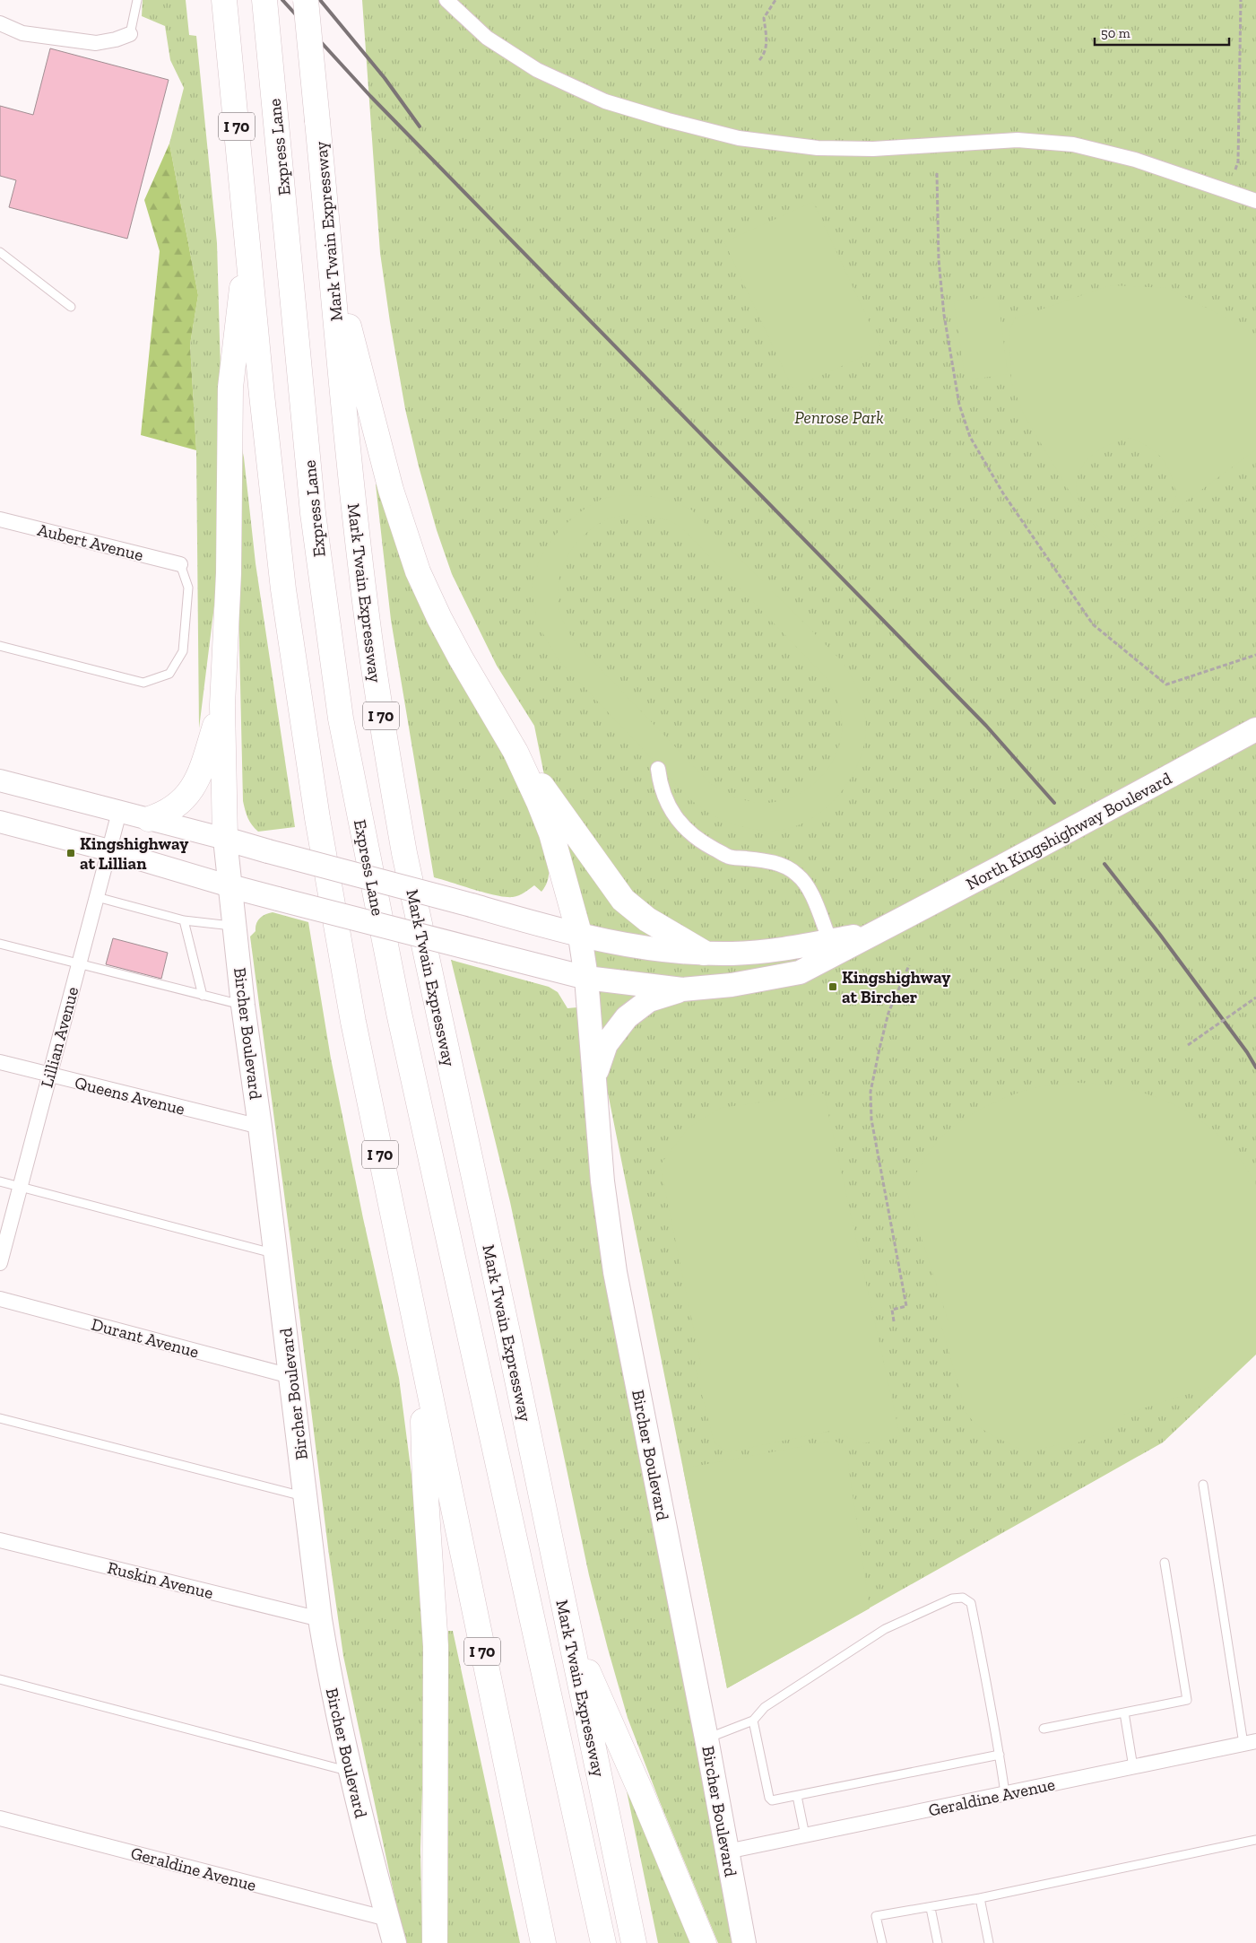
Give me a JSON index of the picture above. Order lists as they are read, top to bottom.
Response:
{
  "streets": {
    "highway": ["I 70", "Express Lane", "Mark Twain Expressway"],
    "main road": ["North Kingshighway Boulevard", "Bircher Boulevard"],
    "street": [
      "Aubert Avenue",
      "Lillian Avenue",
      "Queens Avenue",
      "Durant Avenue",
      "Ruskin Avenue",
      "Geraldine Avenue"
    ]
  },
  "crossings": [
    ["North Kingshighway Boulevard", "Bircher Boulevard"],
    ["North Kingshighway Boulevard", "Lillian Avenue"],
    ["Bircher Boulevard", "Queens Avenue"],
    ["Bircher Boulevard", "Durant Avenue"],
    ["Bircher Boulevard", "Ruskin Avenue"],
    ["Bircher Boulevard", "Geraldine Avenue"],
    ["Lillian Avenue", "Queens Avenue"]
  ],
  "parks": ["Penrose Park"],
  "places": {
    "transit": ["Kingshighway at Lillian", "Kingshighway at Bircher"]
  },
  "scale_bar": "50 m"
}
